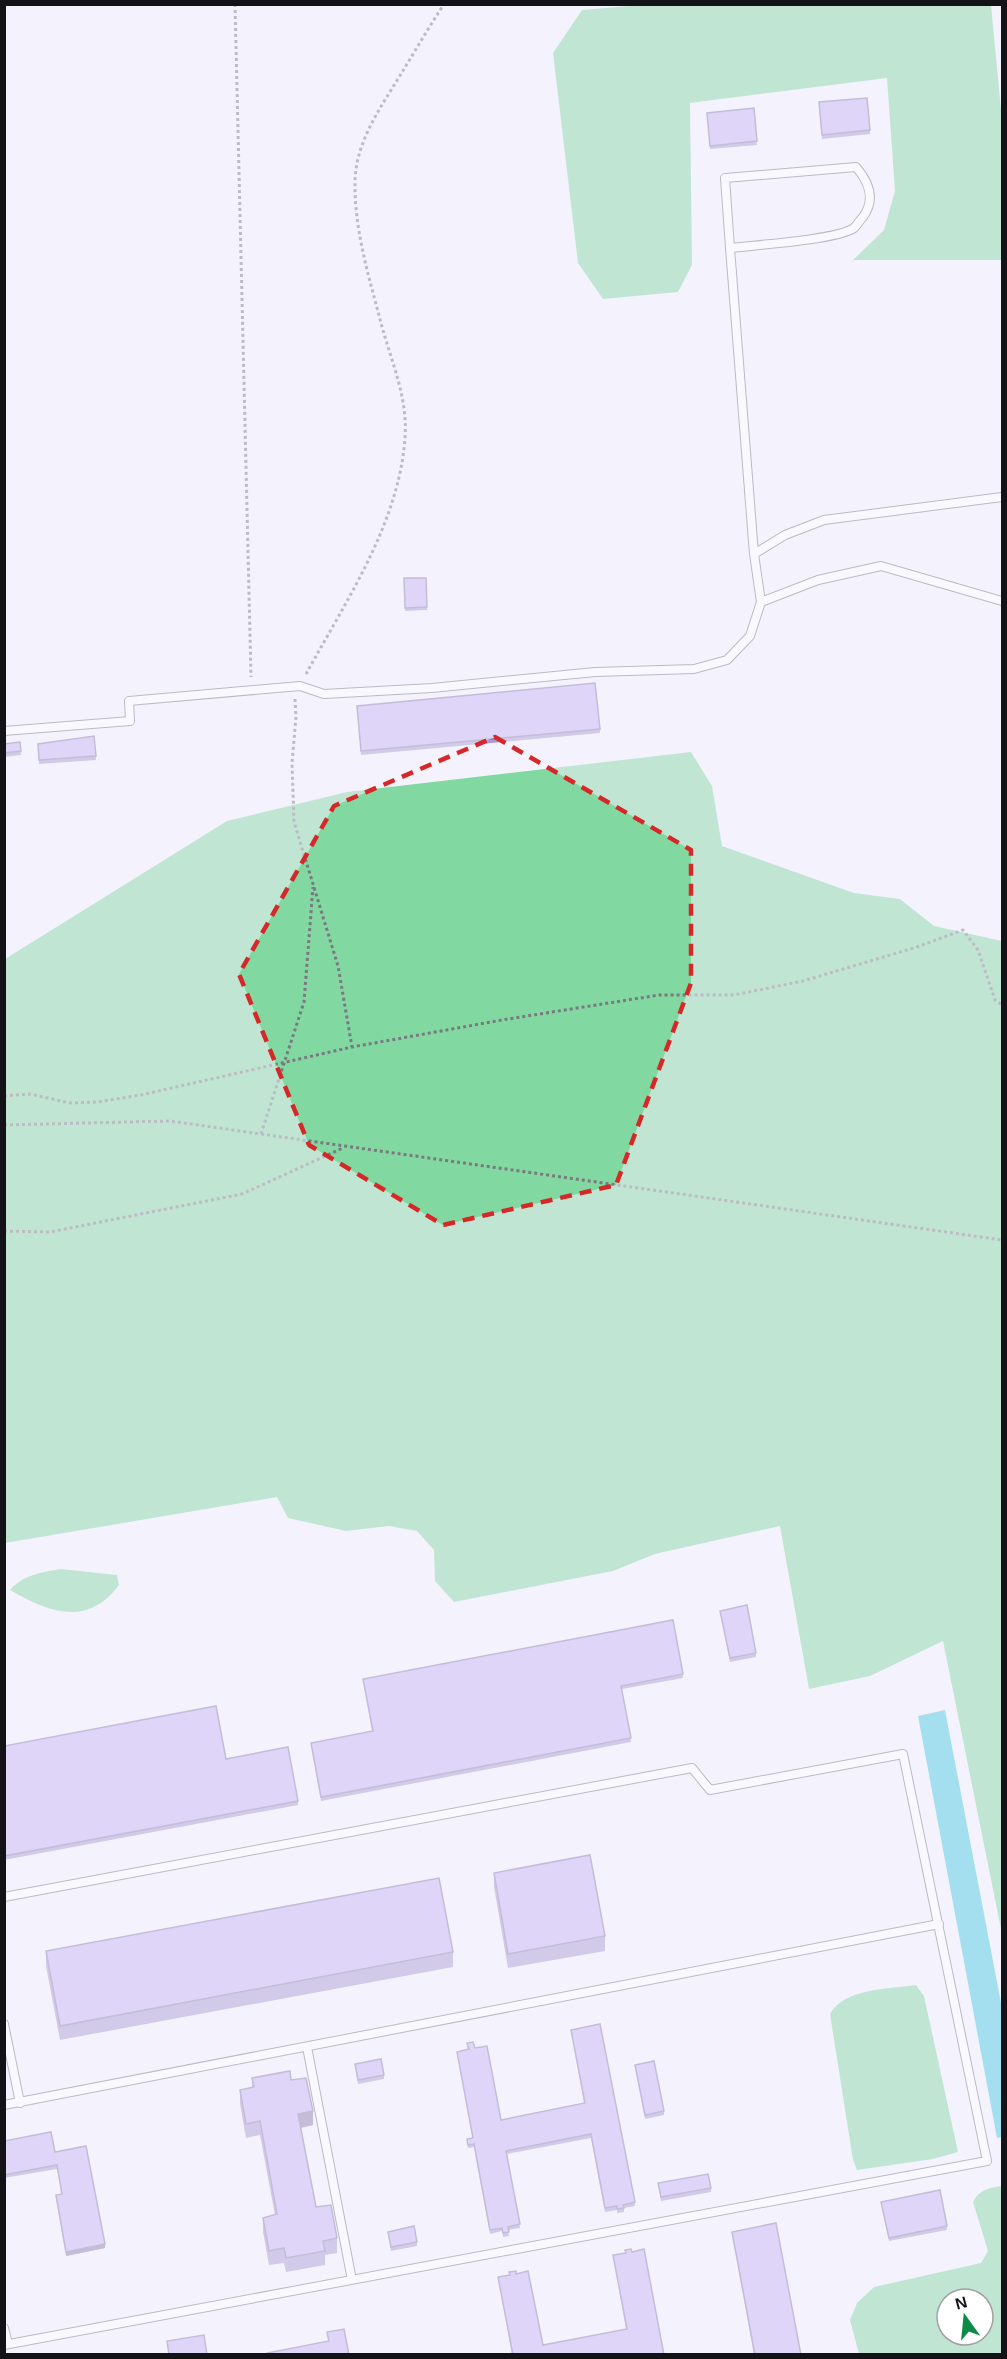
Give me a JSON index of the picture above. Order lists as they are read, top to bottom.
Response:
{
  "north": "top"
}
